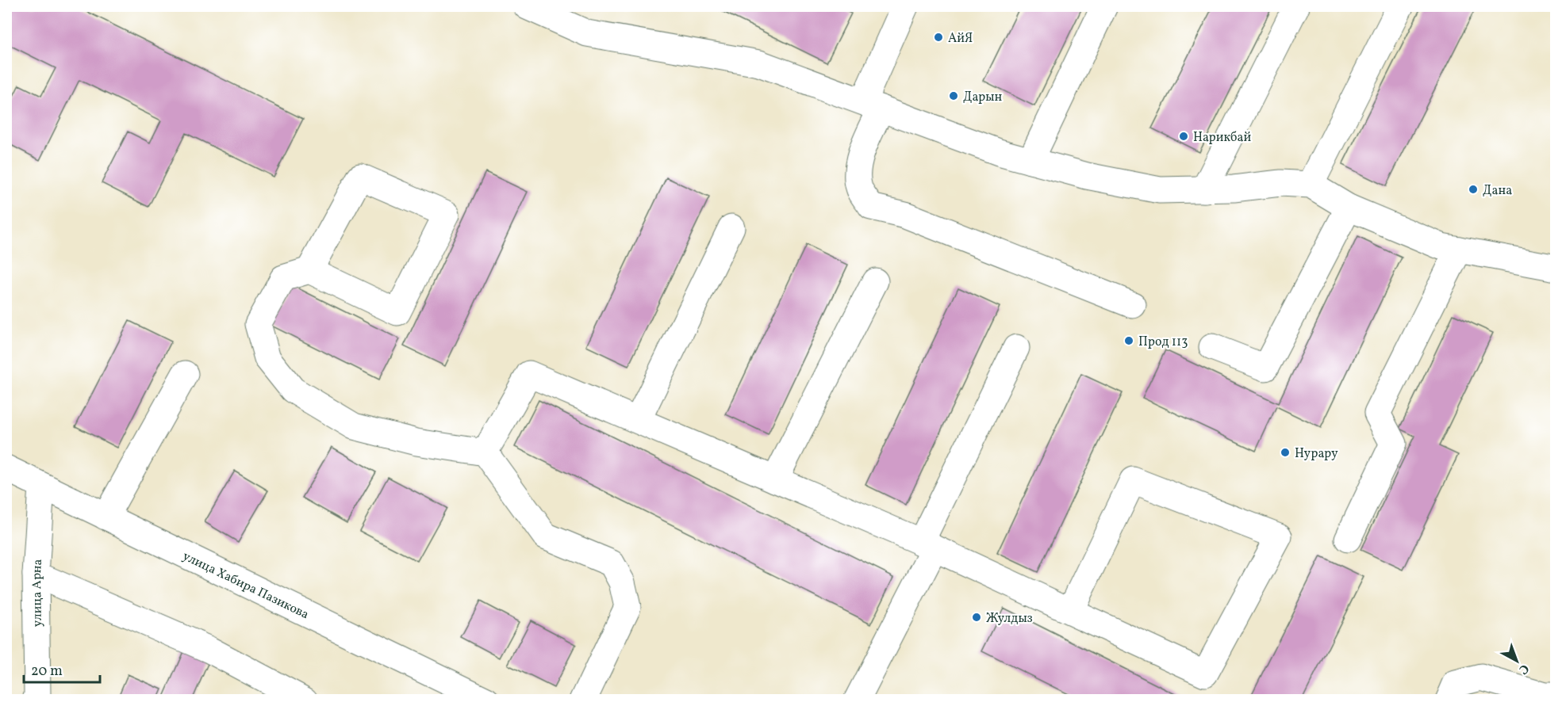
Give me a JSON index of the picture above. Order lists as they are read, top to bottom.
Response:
{
  "streets": {
    "street": ["улица Хабира Пазикова", "улица Арна"]
  },
  "crossings": [
    ["улица Хабира Пазикова", "улица Арна"]
  ],
  "places": [
    "АйЯ",
    "Дарын",
    "Нарикбай",
    "Дана",
    "Прод 113",
    "Нурару",
    "Жулдыз"
  ],
  "scale_bar": "20 m",
  "north": "bottom right"
}
